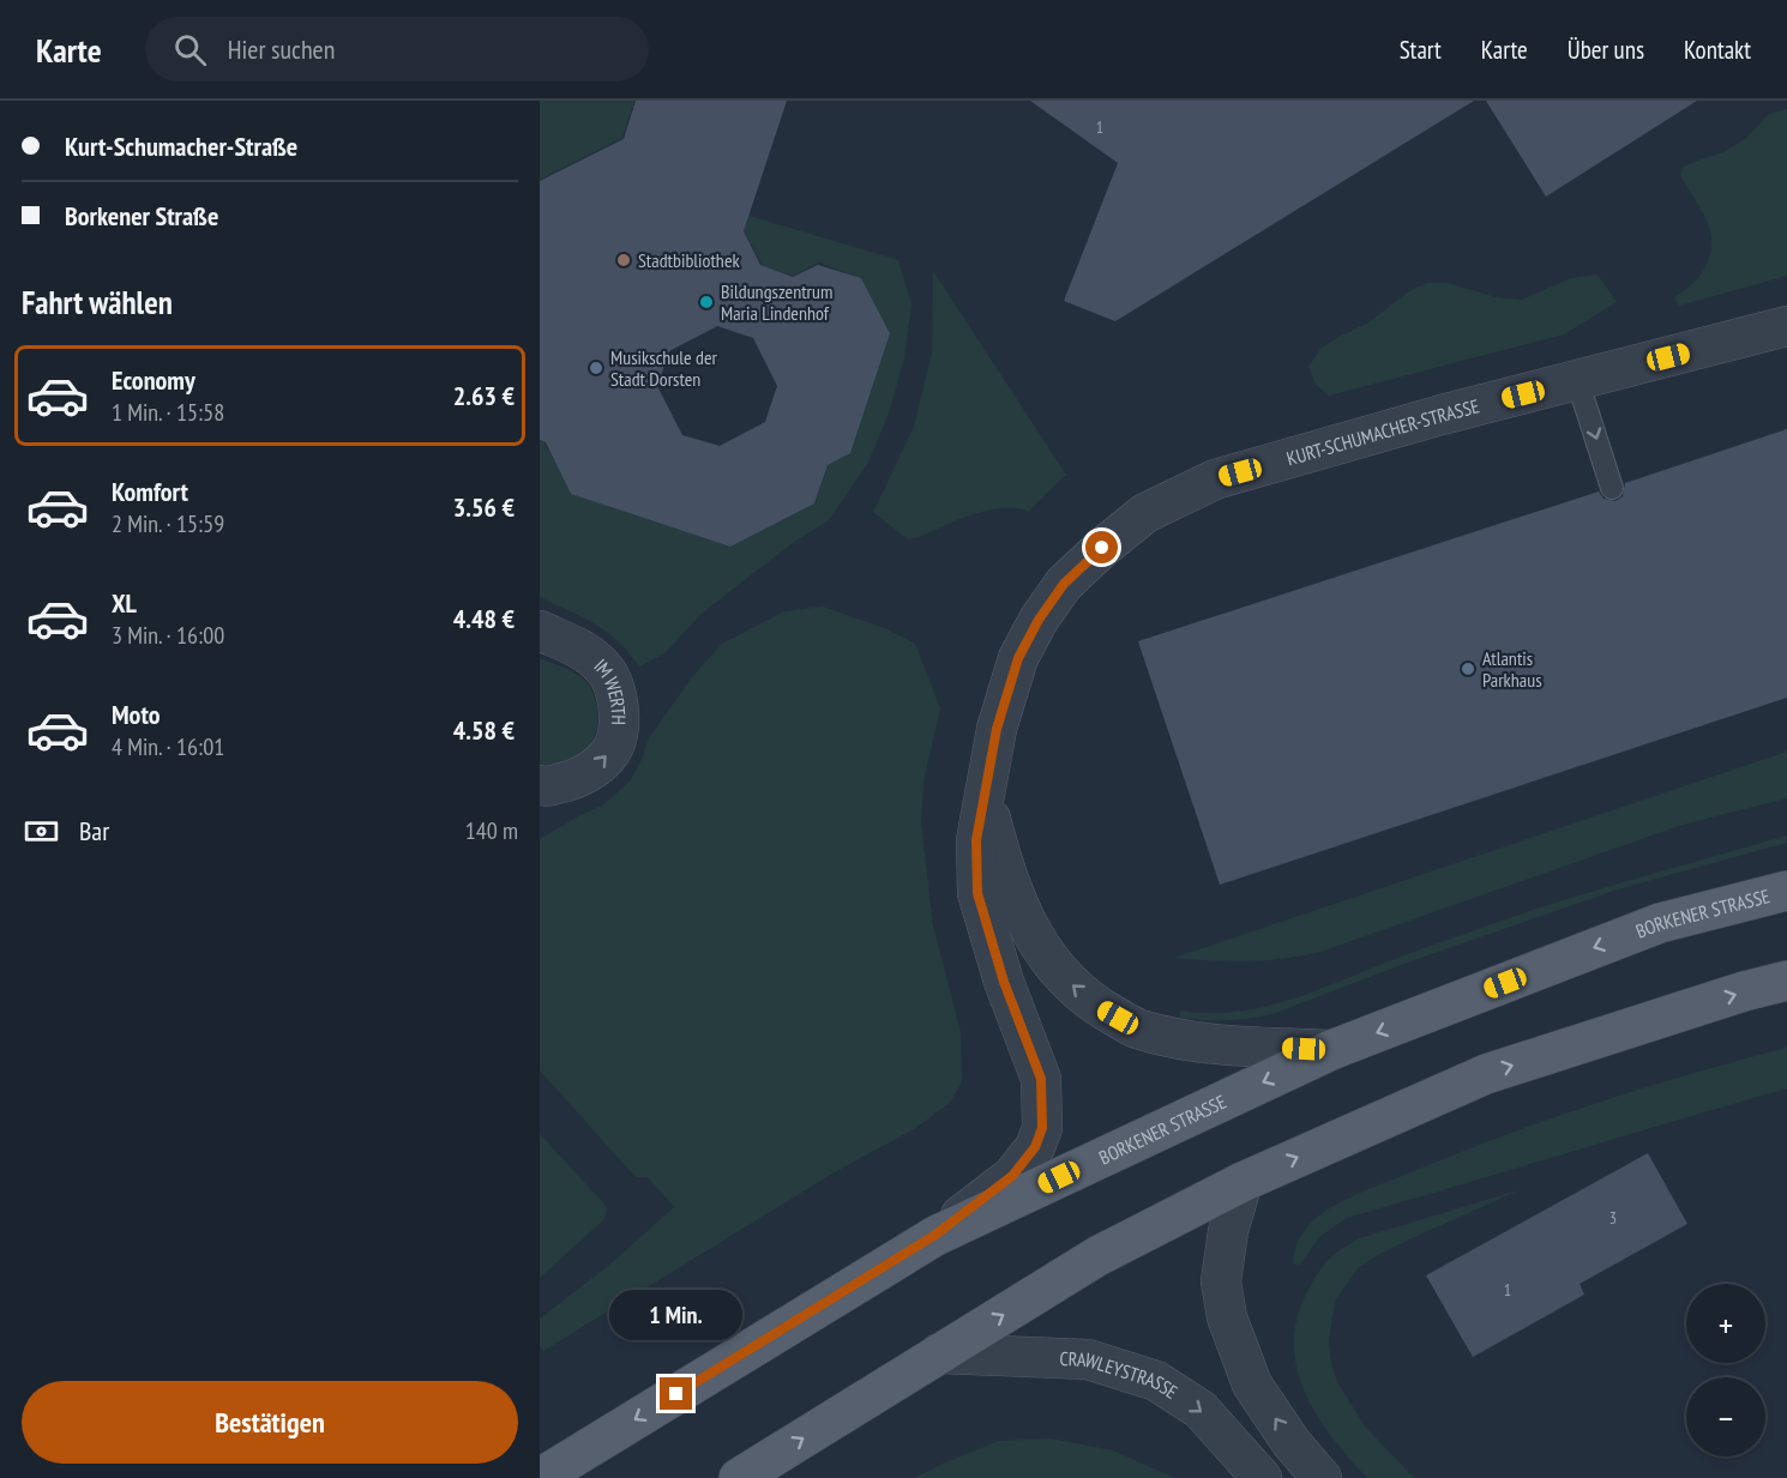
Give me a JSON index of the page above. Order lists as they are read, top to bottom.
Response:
{
  "streets": {
    "main road": ["BORKENER STRASSE"],
    "street": ["KURT-SCHUMACHER-STRASSE", "IM WERTH", "CRAWLEYSTRASSE"]
  },
  "crossings": [
    ["KURT-SCHUMACHER-STRASSE", "BORKENER STRASSE"]
  ],
  "one_way": ["CRAWLEYSTRASSE"],
  "places": [
    "Stadtbibliothek",
    "Bildungszentrum Maria Lindenhof",
    "Musikschule der Stadt Dorsten",
    "Atlantis Parkhaus"
  ],
  "house_numbers": ["1", "3", "1"],
  "page": {
    "header": "Karte",
    "search": "Hier suchen",
    "nav": [
      "Start",
      "Karte",
      "Über uns",
      "Kontakt"
    ],
    "banner": ["Kurt-Schumacher-Straße", "Borkener Straße"],
    "heading": "Fahrt wählen",
    "list": [
      {
        "name": "Economy",
        "note": "1 Min. · 15:58",
        "value": "2.63 €"
      },
      {
        "name": "Komfort",
        "note": "2 Min. · 15:59",
        "value": "3.56 €"
      },
      {
        "name": "XL",
        "note": "3 Min. · 16:00",
        "value": "4.48 €"
      },
      {
        "name": "Moto",
        "note": "4 Min. · 16:01",
        "value": "4.58 €"
      }
    ],
    "pay": ["Bar", "140 m"],
    "map_buttons": ["+", "−"],
    "bubble": "1 Min.",
    "buttons": "Bestätigen"
  }
}
